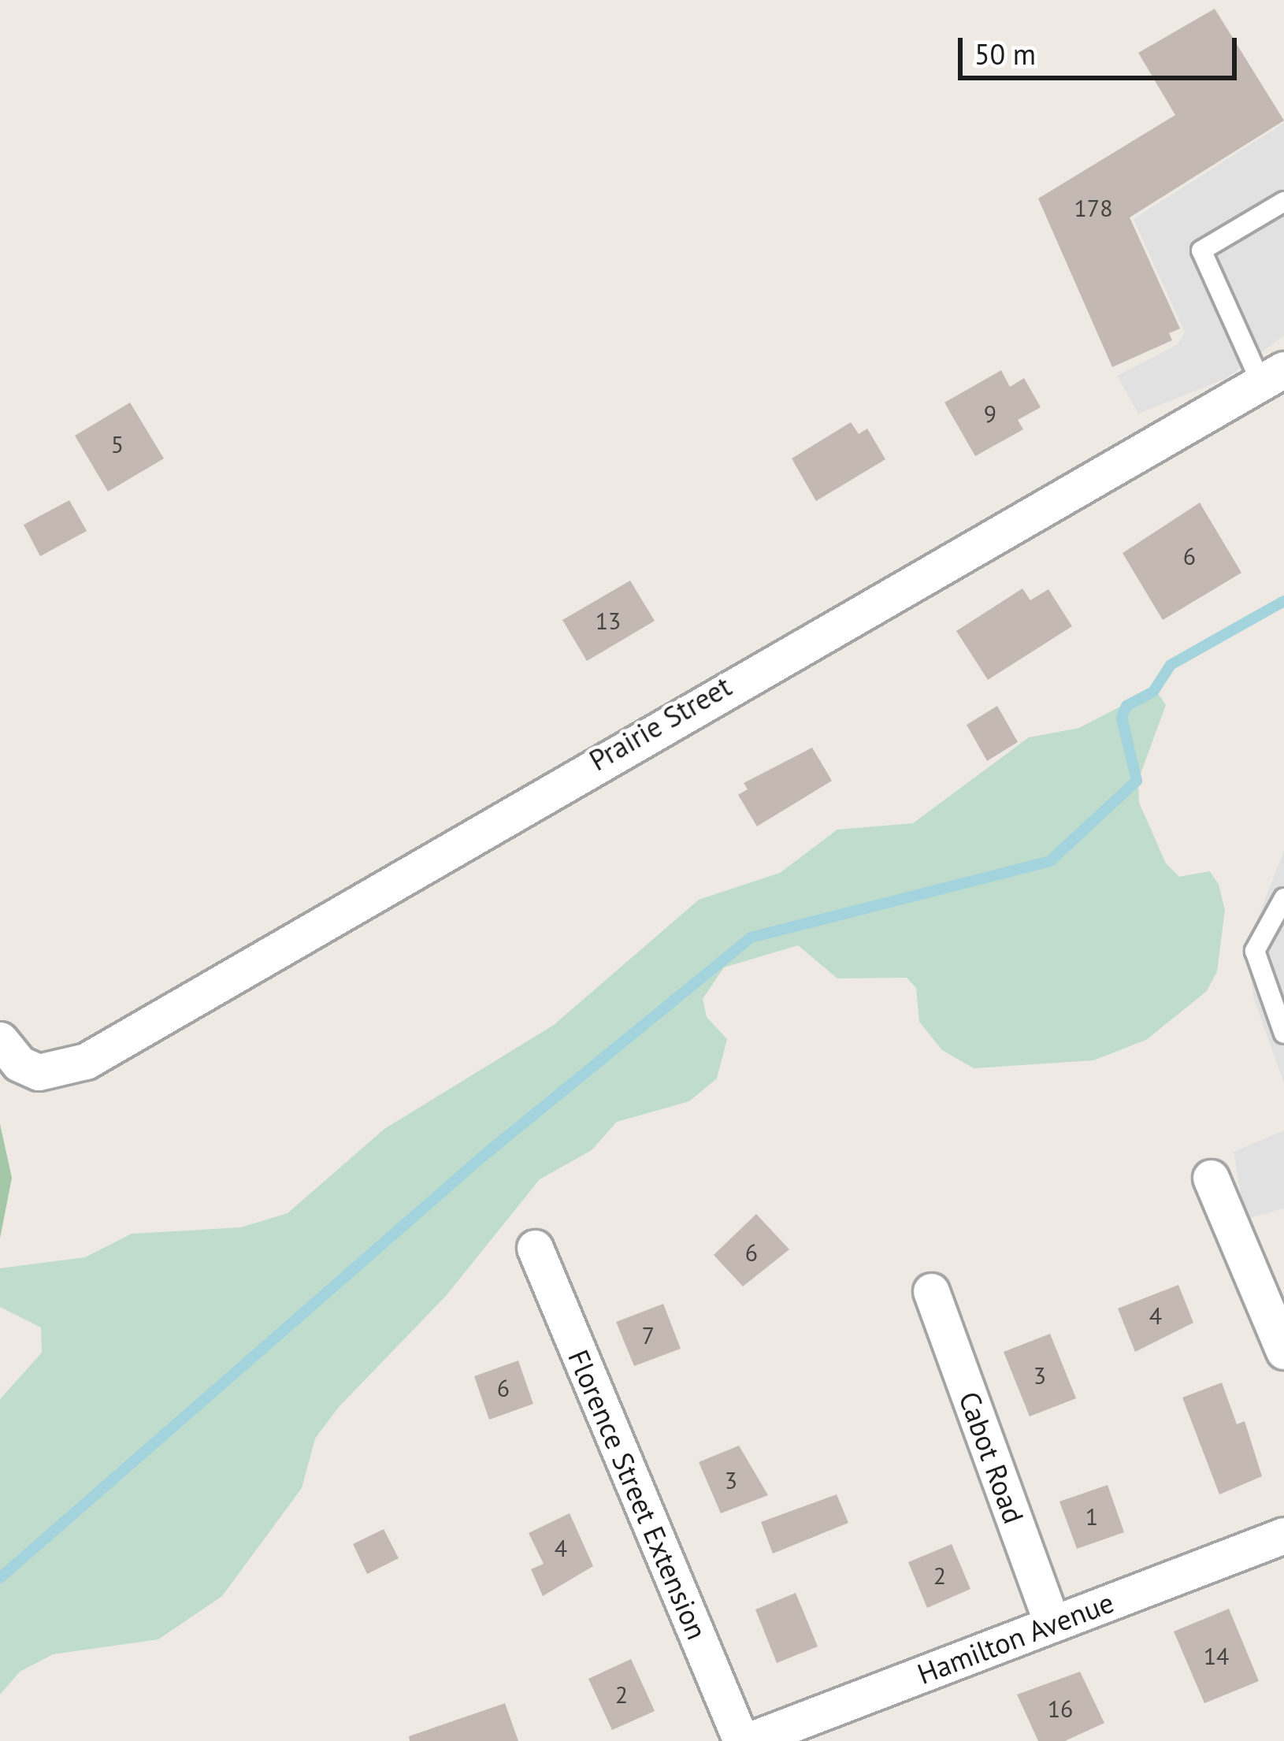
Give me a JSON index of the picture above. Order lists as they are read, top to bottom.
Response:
{
  "streets": {
    "street": [
      "Prairie Street",
      "Cabot Road",
      "Florence Street Extension",
      "Hamilton Avenue"
    ]
  },
  "crossings": [
    ["Cabot Road", "Hamilton Avenue"],
    ["Florence Street Extension", "Hamilton Avenue"]
  ],
  "house_numbers": [
    "178",
    "9",
    "5",
    "6",
    "13",
    "6",
    "4",
    "7",
    "3",
    "6",
    "3",
    "1",
    "4",
    "2",
    "14",
    "2",
    "16"
  ],
  "scale_bar": "50 m"
}
